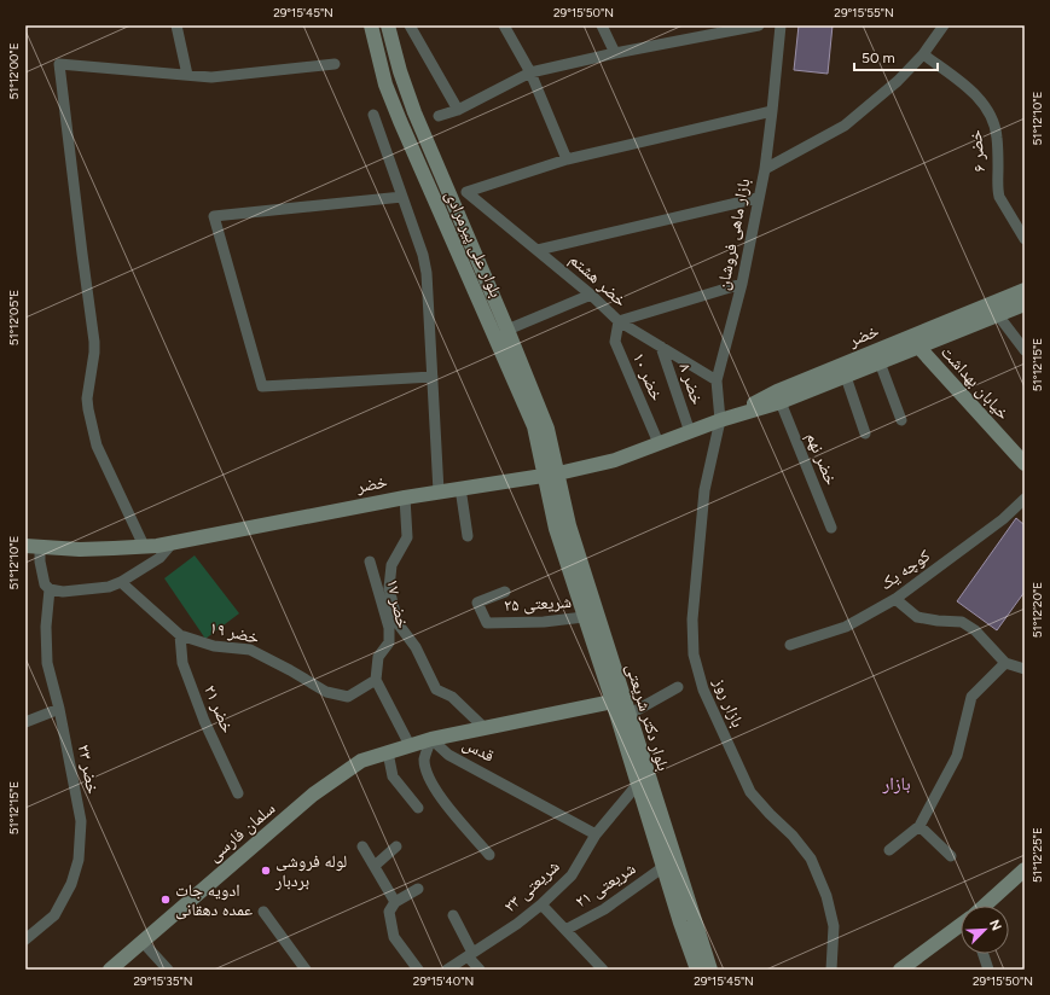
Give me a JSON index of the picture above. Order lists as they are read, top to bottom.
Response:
{
  "streets": {
    "street": [
      "خضر ۶",
      "بازار ماهی فروشان",
      "بلوار علی پیرمرادی",
      "خضر هشتم",
      "خضر",
      "خضر ۱۰",
      "خیابان بهداشت",
      "خضر ۸",
      "خضر نهم",
      "کوچه یک",
      "خضر ۱۷",
      "شریعتی ۲۵",
      "خضر ۱۹",
      "بازار روز",
      "خضر ۲۱",
      "بلوار دکتر شریعتی",
      "قدس",
      "خضر ۲۳",
      "سلمان فارسی",
      "شریعتی ۲۱",
      "شریعتی ۲۳"
    ]
  },
  "crossings": [
    ["خضر ۶", "بازار ماهی فروشان"],
    ["بازار ماهی فروشان", "خضر هشتم"],
    ["بازار ماهی فروشان", "خضر"],
    ["بازار ماهی فروشان", "بازار روز"],
    ["بلوار علی پیرمرادی", "خضر"],
    ["بلوار علی پیرمرادی", "بلوار دکتر شریعتی"],
    ["خضر هشتم", "خضر ۱۰"],
    ["خضر هشتم", "خضر ۸"],
    ["خضر", "خضر ۱۰"],
    ["خضر", "خیابان بهداشت"],
    ["خضر", "خضر ۸"],
    ["خضر", "خضر نهم"],
    ["خضر", "بازار روز"],
    ["خضر", "بلوار دکتر شریعتی"],
    ["خضر ۱۷", "خضر ۱۹"],
    ["شریعتی ۲۵", "بلوار دکتر شریعتی"],
    ["خضر ۱۹", "خضر ۲۱"],
    ["بلوار دکتر شریعتی", "شریعتی ۲۱"],
    ["بلوار دکتر شریعتی", "شریعتی ۲۳"],
    ["قدس", "شریعتی ۲۳"]
  ],
  "districts": ["بازار"],
  "places": ["لوله فروشی بردبار", "ادویه جات‌ عمده ‌دهقانی"],
  "scale_bar": "50 m",
  "north": "top right",
  "coordinates": [
    "29°15'45\"N",
    "29°15'50\"N",
    "29°15'55\"N",
    "51°12'00\"E",
    "51°12'10\"E",
    "51°12'05\"E",
    "51°12'15\"E",
    "51°12'20\"E",
    "51°12'25\"E",
    "29°15'35\"N",
    "29°15'40\"N"
  ]
}
